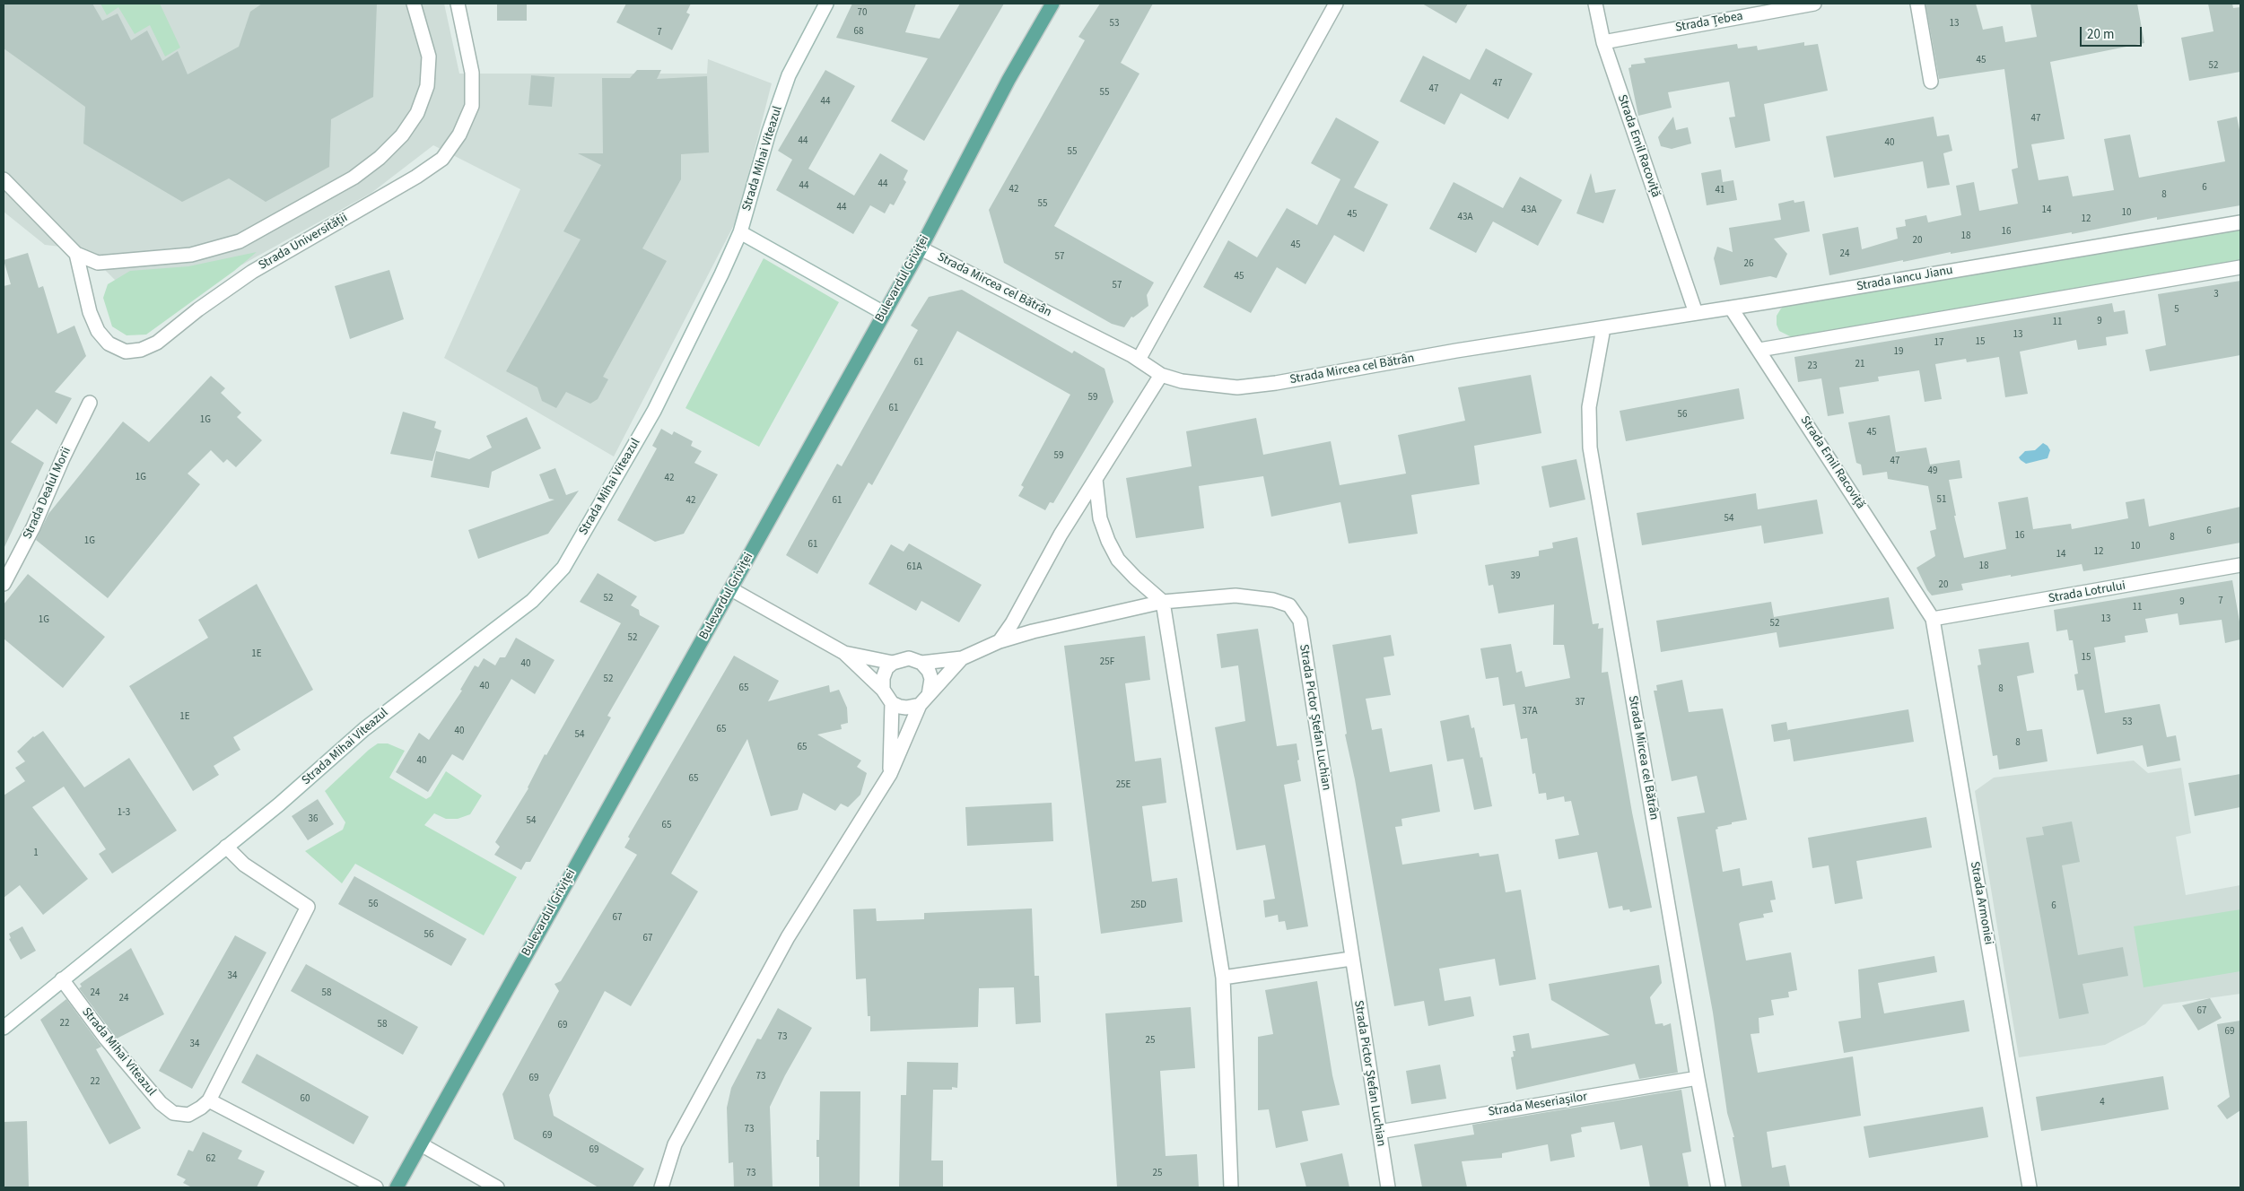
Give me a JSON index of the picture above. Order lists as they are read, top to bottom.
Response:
{
  "streets": {
    "main road": ["Bulevardul Griviței"],
    "street": [
      "Strada Țebea",
      "Strada Emil Racoviță",
      "Strada Mihai Viteazul",
      "Strada Universității",
      "Strada Iancu Jianu",
      "Strada Mircea cel Bătrân",
      "Strada Dealul Morii",
      "Strada Lotrului",
      "Strada Pictor Ștefan Luchian",
      "Strada Armoniei",
      "Strada Meseriașilor"
    ]
  },
  "crossings": [
    ["Strada Țebea", "Strada Emil Racoviță"],
    ["Strada Emil Racoviță", "Strada Iancu Jianu"],
    ["Strada Emil Racoviță", "Strada Lotrului"],
    ["Strada Emil Racoviță", "Strada Armoniei"],
    ["Bulevardul Griviței", "Strada Mircea cel Bătrân"],
    ["Strada Iancu Jianu", "Strada Mircea cel Bătrân"],
    ["Strada Mircea cel Bătrân", "Strada Meseriașilor"],
    ["Strada Lotrului", "Strada Armoniei"],
    ["Strada Pictor Ștefan Luchian", "Strada Meseriașilor"]
  ],
  "house_numbers": [
    "70",
    "53",
    "13",
    "68",
    "7",
    "45",
    "52",
    "47",
    "47",
    "55",
    "44",
    "47",
    "44",
    "40",
    "55",
    "44",
    "44",
    "6",
    "42",
    "41",
    "8",
    "55",
    "44",
    "43A",
    "14",
    "10",
    "45",
    "43A",
    "12",
    "16",
    "18",
    "20",
    "45",
    "24",
    "57",
    "26",
    "45",
    "57",
    "3",
    "5",
    "9",
    "11",
    "13",
    "15",
    "17",
    "19",
    "61",
    "21",
    "23",
    "59",
    "61",
    "56",
    "1G",
    "45",
    "59",
    "47",
    "49",
    "1G",
    "42",
    "51",
    "42",
    "61",
    "54",
    "6",
    "16",
    "8",
    "1G",
    "61",
    "10",
    "12",
    "14",
    "18",
    "61A",
    "39",
    "20",
    "52",
    "7",
    "9",
    "11",
    "13",
    "1G",
    "52",
    "52",
    "1E",
    "15",
    "25F",
    "40",
    "52",
    "40",
    "65",
    "8",
    "37",
    "37A",
    "1E",
    "53",
    "65",
    "40",
    "54",
    "8",
    "65",
    "40",
    "65",
    "25E",
    "1-3",
    "36",
    "54",
    "65",
    "1",
    "56",
    "25D",
    "6",
    "67",
    "56",
    "67",
    "34",
    "24",
    "58",
    "24",
    "67",
    "22",
    "58",
    "69",
    "69",
    "73",
    "25",
    "34",
    "73",
    "69",
    "22",
    "60",
    "4",
    "73",
    "69",
    "69",
    "62",
    "73",
    "25"
  ],
  "scale_bar": "20 m"
}
